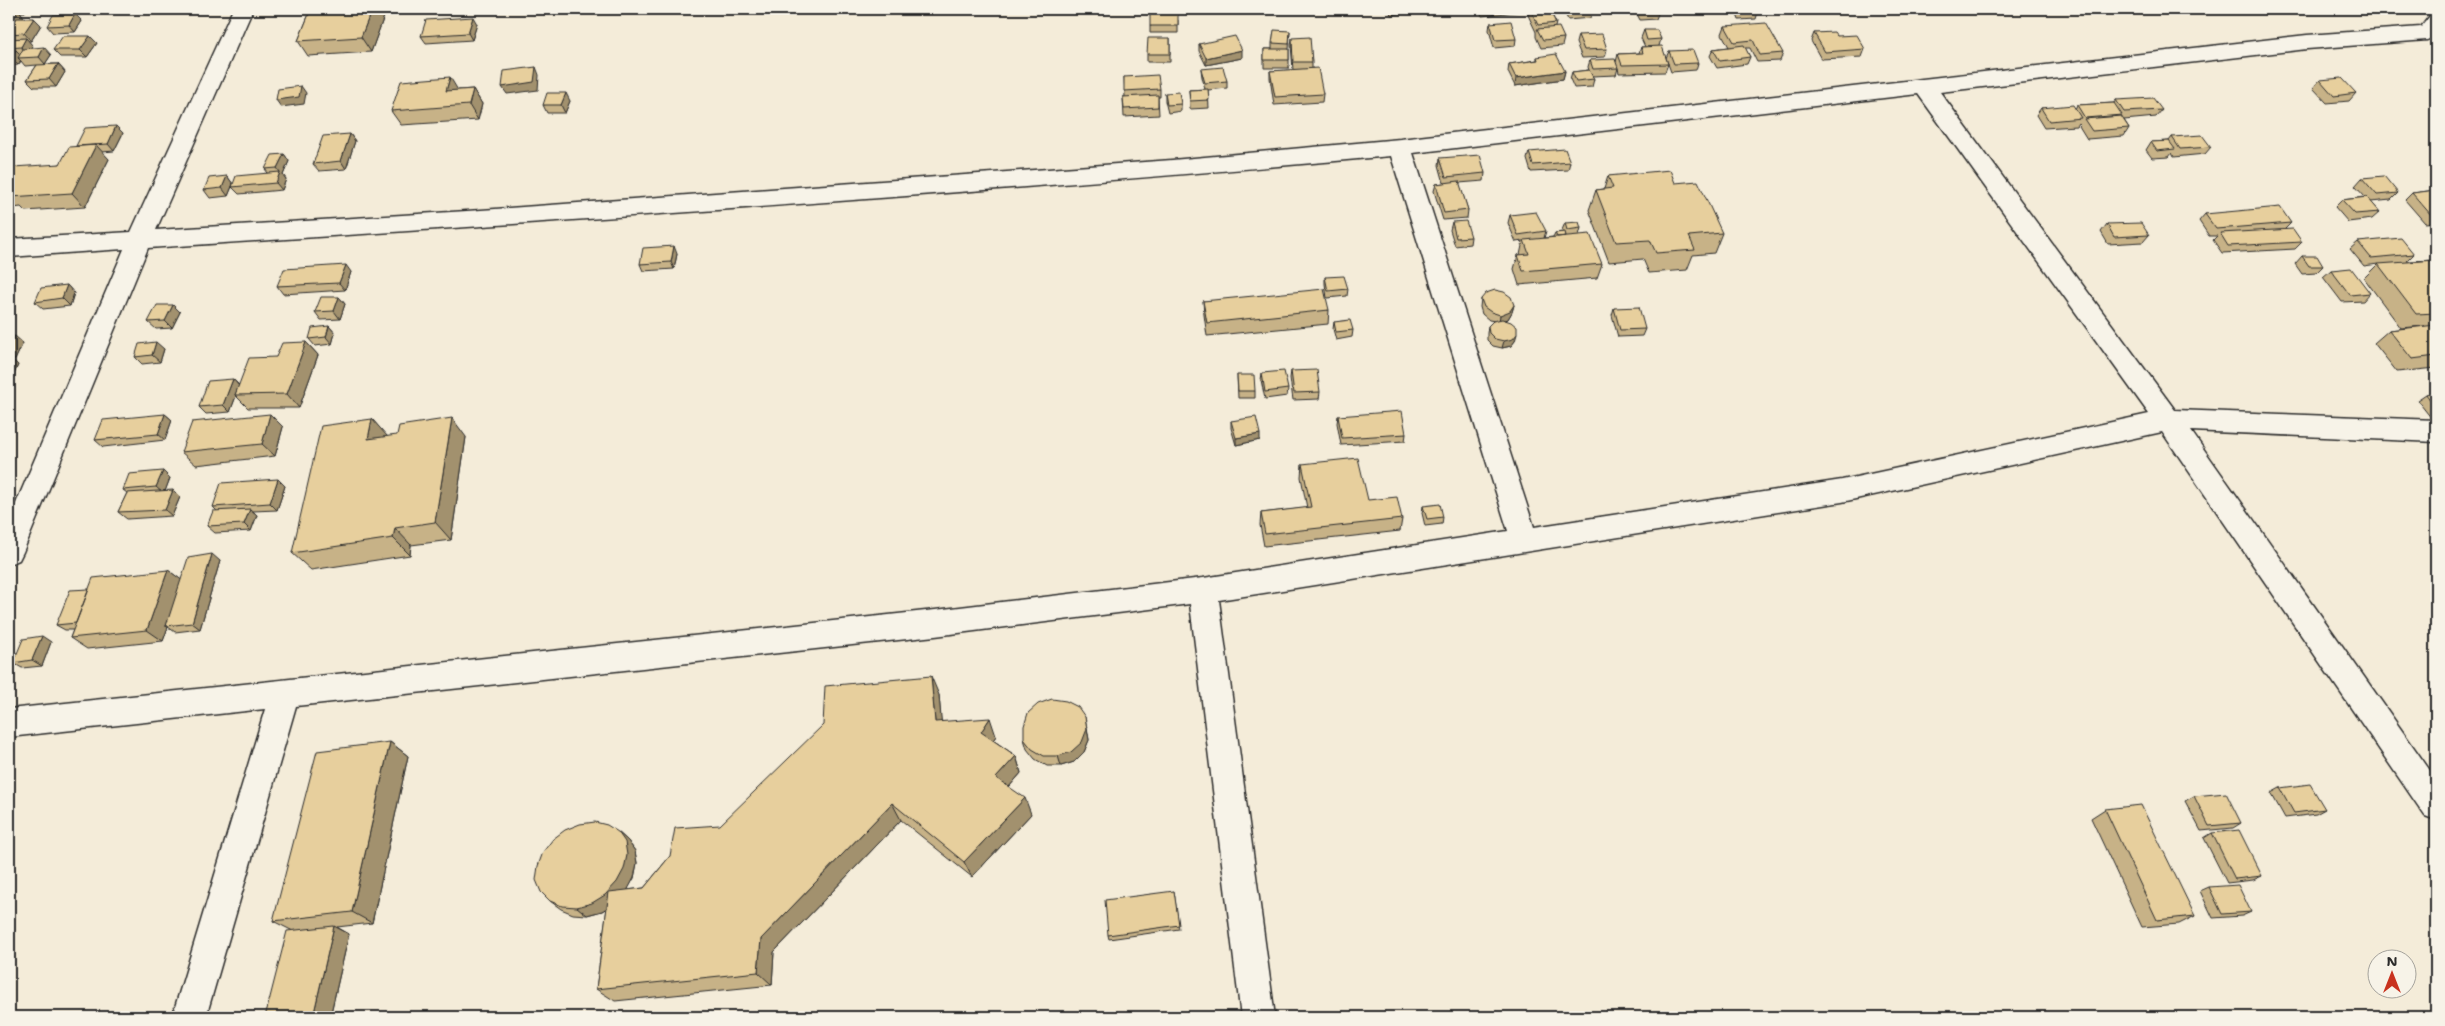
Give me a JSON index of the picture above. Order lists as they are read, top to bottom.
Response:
{
  "north": "top"
}
